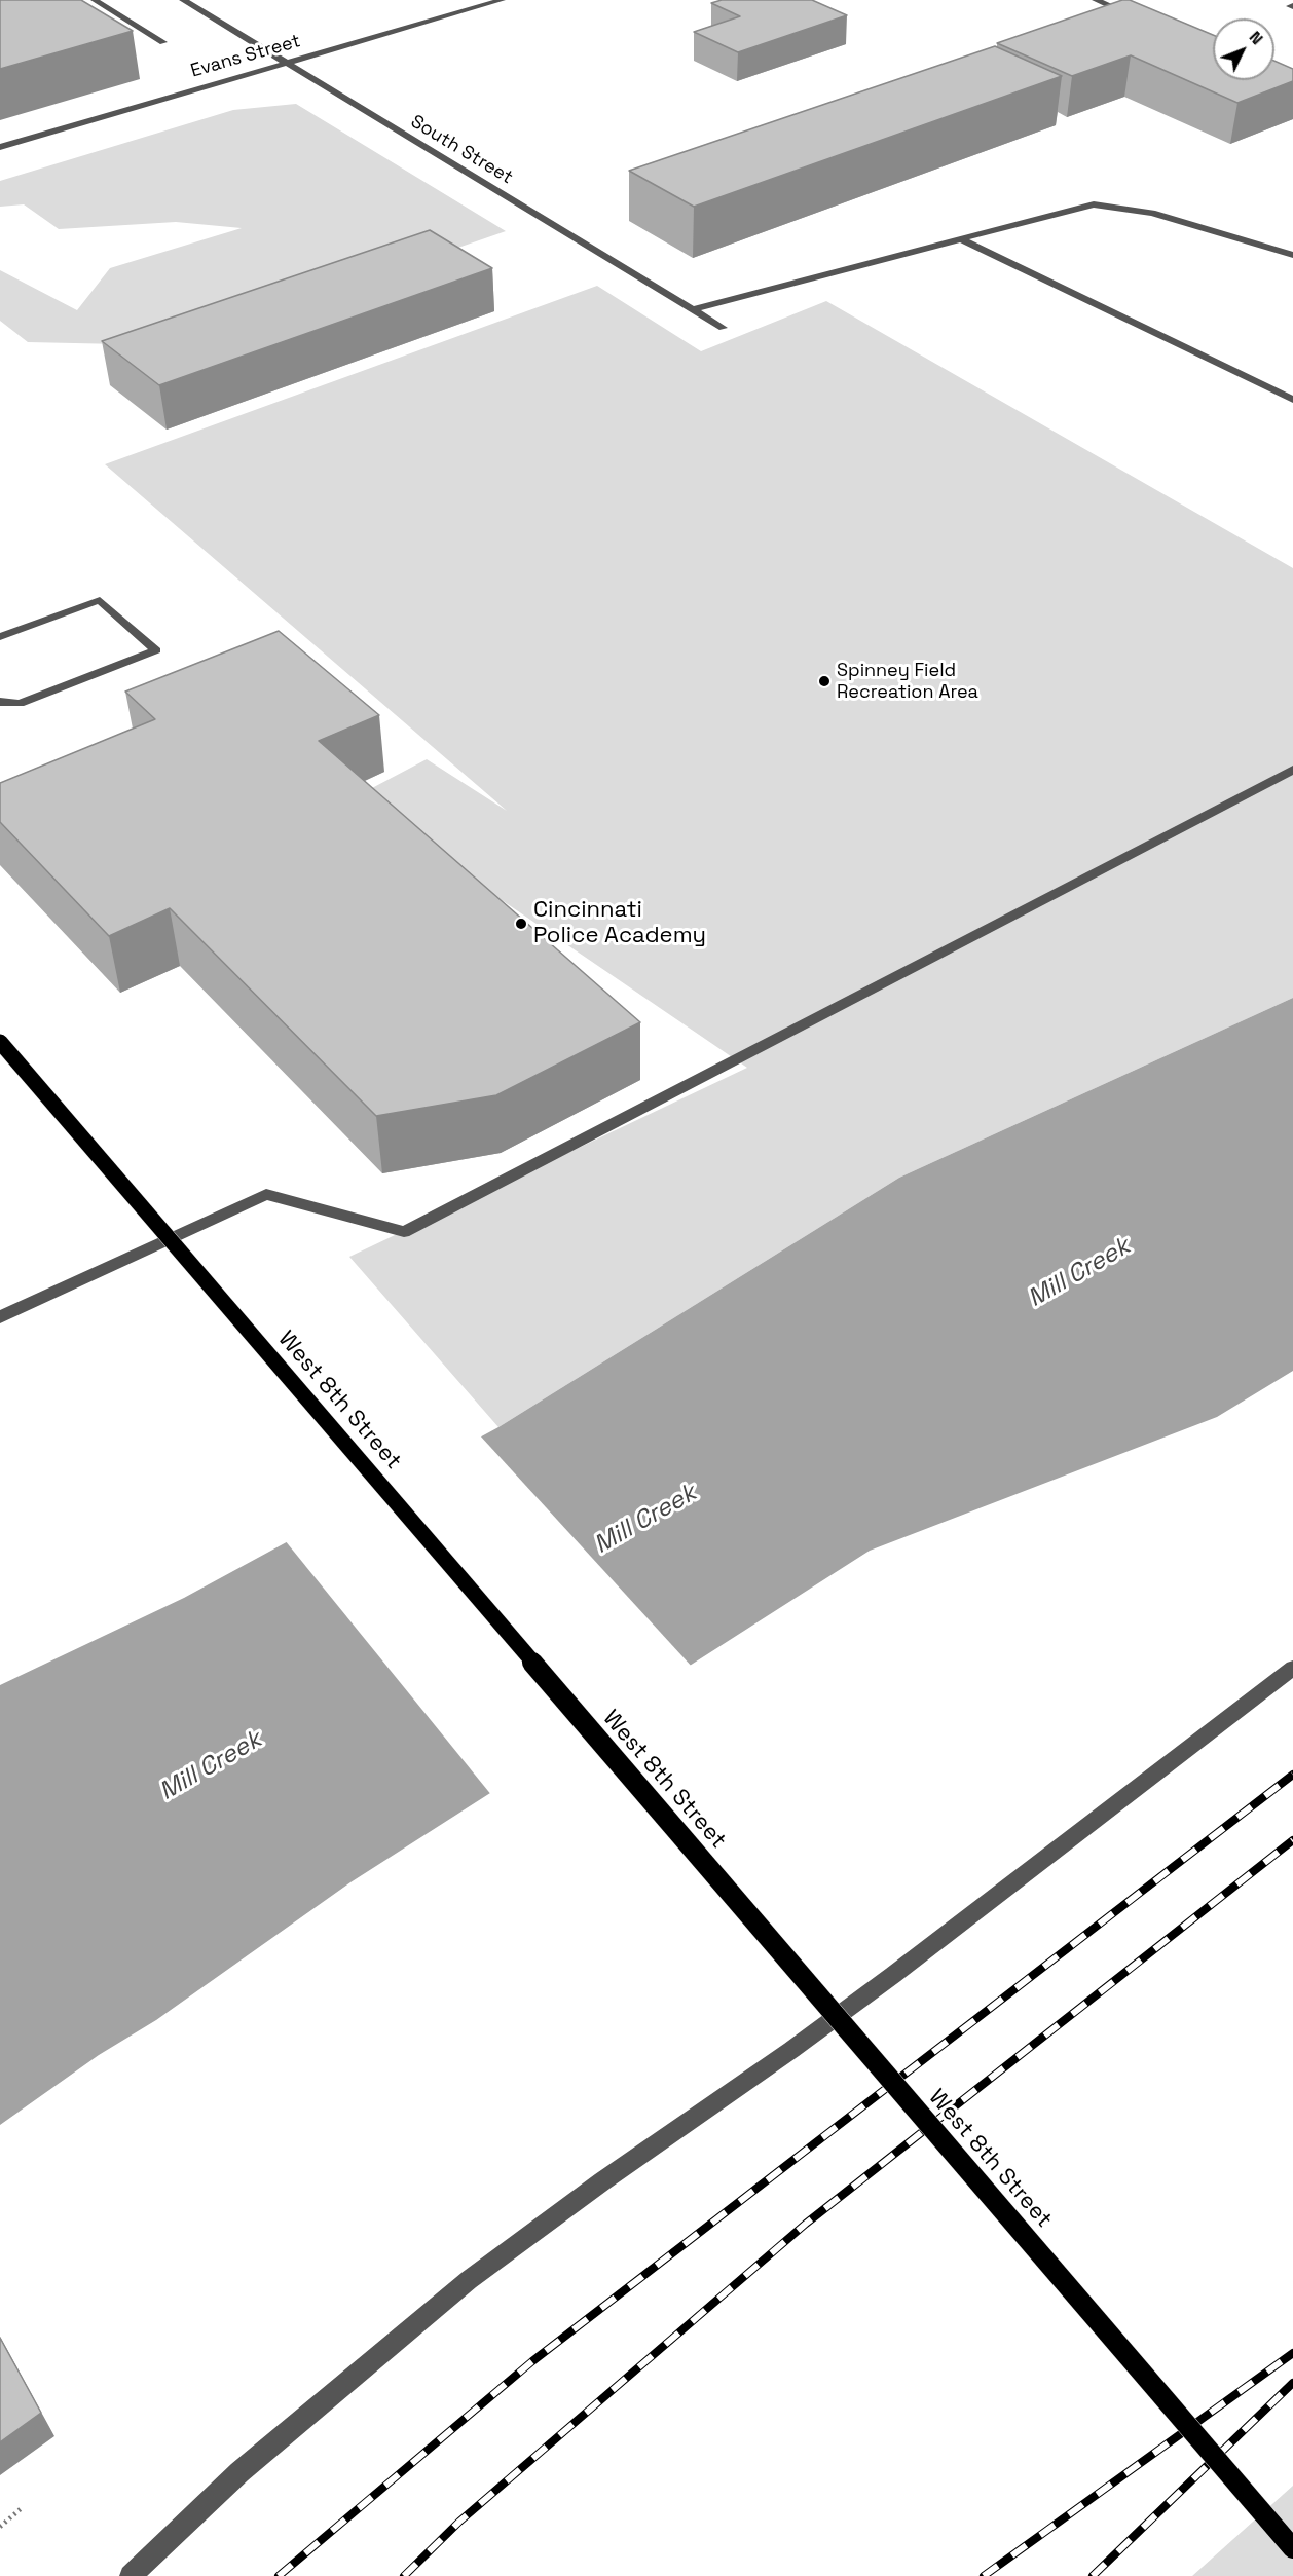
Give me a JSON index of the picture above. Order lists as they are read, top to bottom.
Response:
{
  "streets": {
    "main road": ["West 8th Street"],
    "street": ["Evans Street", "South Street"]
  },
  "crossings": [
    ["Evans Street", "South Street"]
  ],
  "water": ["Mill Creek"],
  "places": ["Spinney Field Recreation Area", "Cincinnati Police Academy"],
  "north": "top right"
}
